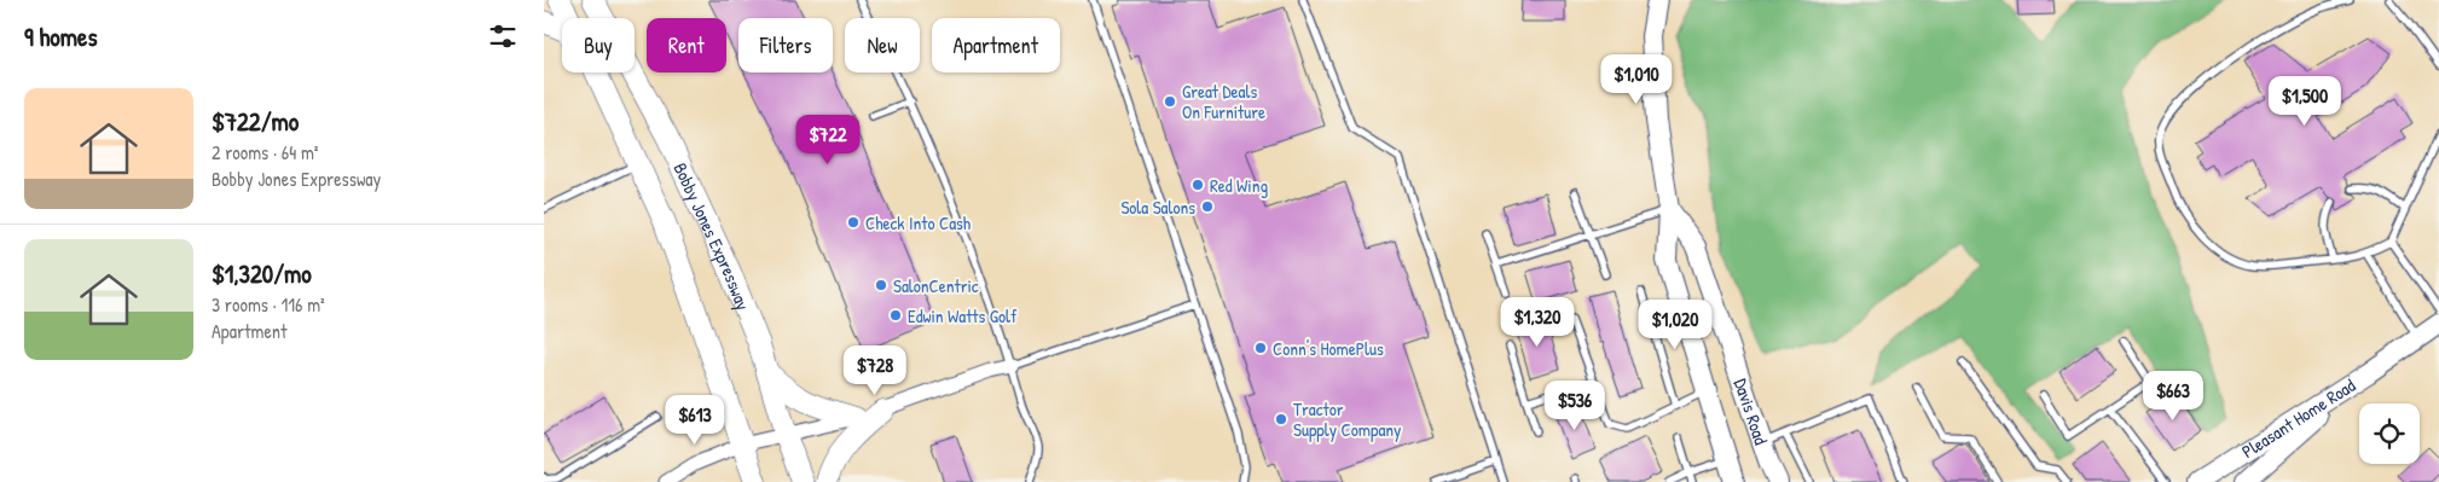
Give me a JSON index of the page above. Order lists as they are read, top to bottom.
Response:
{
  "streets": {
    "main road": ["Bobby Jones Expressway", "Davis Road", "Pleasant Home Road"]
  },
  "places": [
    "Great Deals On Furniture",
    "Red Wing",
    "Sola Salons",
    "Check Into Cash",
    "SalonCentric",
    "Edwin Watts Golf",
    "Conn's HomePlus",
    "Tractor Supply Company"
  ],
  "page": {
    "heading": "9 homes",
    "chip": [
      "Buy",
      "Rent",
      "Filters",
      "New",
      "Apartment"
    ],
    "price": [
      "$1,010",
      "$1,500",
      "$722",
      "$1,320",
      "$1,020",
      "$728",
      "$663",
      "$536",
      "$613"
    ],
    "list": [
      {
        "name": "$722/mo",
        "note": "2 rooms · 64 m² · Bobby Jones Expressway"
      },
      {
        "name": "$1,320/mo",
        "note": "3 rooms · 116 m² · Apartment"
      }
    ]
  }
}
